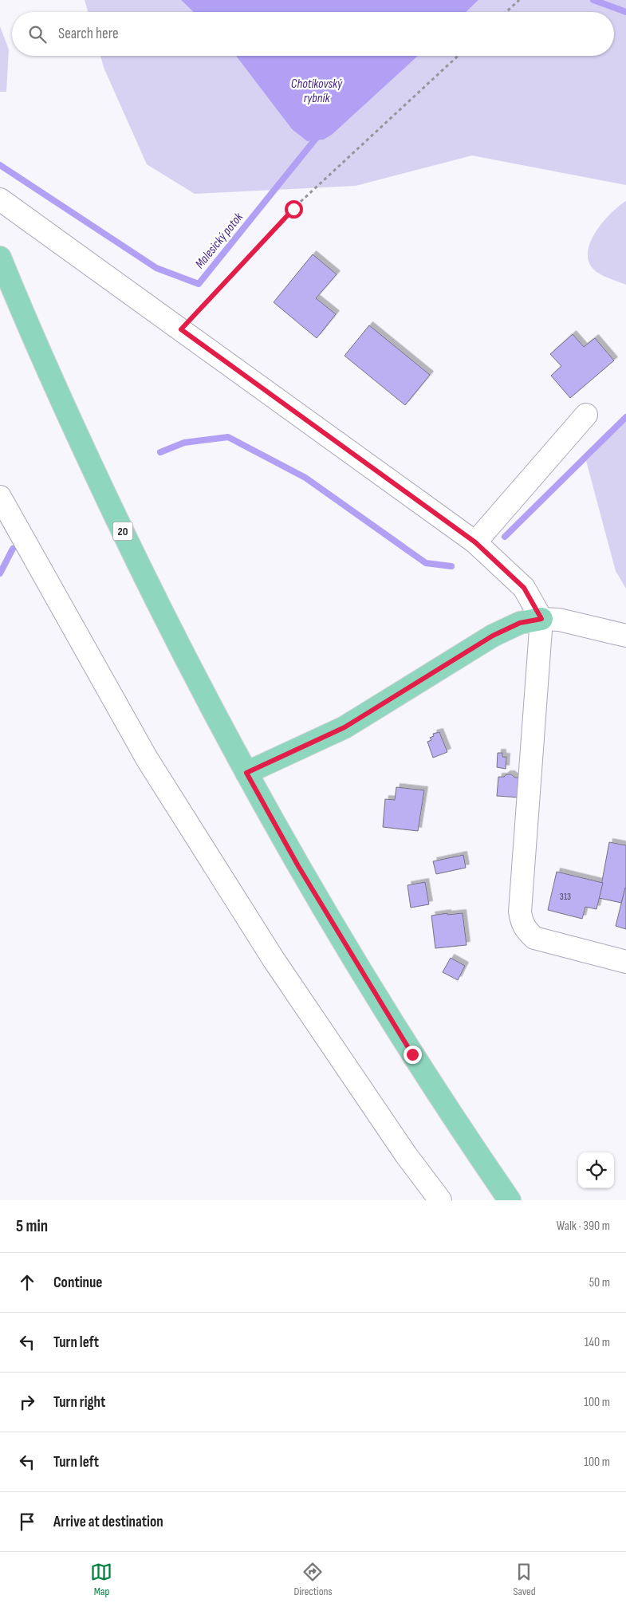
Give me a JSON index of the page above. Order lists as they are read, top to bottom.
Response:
{
  "streets": {
    "main road": ["20"]
  },
  "water": ["Chotíkovský rybník", "Malesický potok"],
  "house_numbers": ["313"],
  "page": {
    "search": "Search here",
    "heading": ["5 min", "Walk · 390 m"],
    "list": [
      ["Continue", "50 m"],
      ["Turn left", "140 m"],
      ["Turn right", "100 m"],
      ["Turn left", "100 m"],
      "Arrive at destination"
    ],
    "nav": ["Map", "Directions", "Saved"]
  }
}
